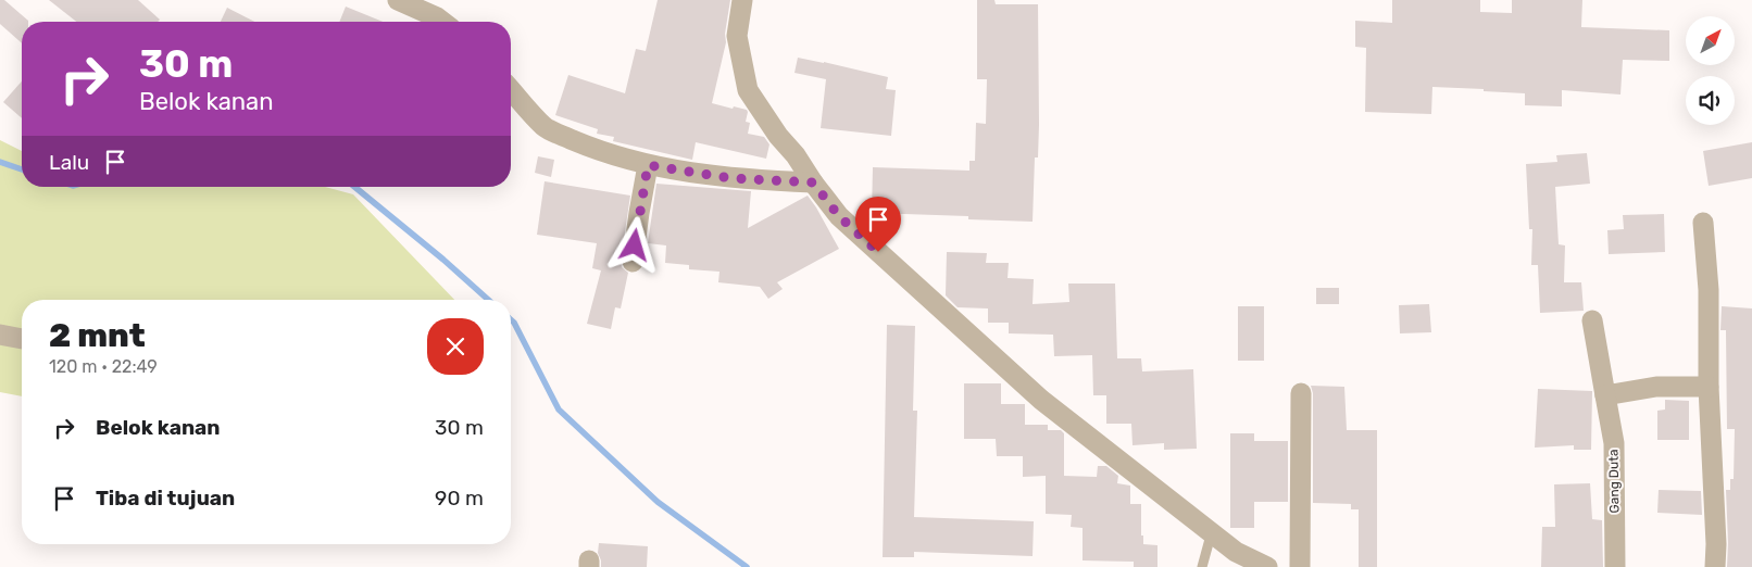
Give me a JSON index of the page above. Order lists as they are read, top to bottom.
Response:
{
  "streets": {
    "street": ["Gang Duta"]
  },
  "north": "top right",
  "page": {
    "turn": ["30 m", "Belok kanan"],
    "then": "Lalu",
    "heading": ["2 mnt", "120 m · 22:49"],
    "list": [
      {
        "name": "Belok kanan",
        "value": "30 m"
      },
      {
        "name": "Tiba di tujuan",
        "value": "90 m"
      }
    ]
  }
}
